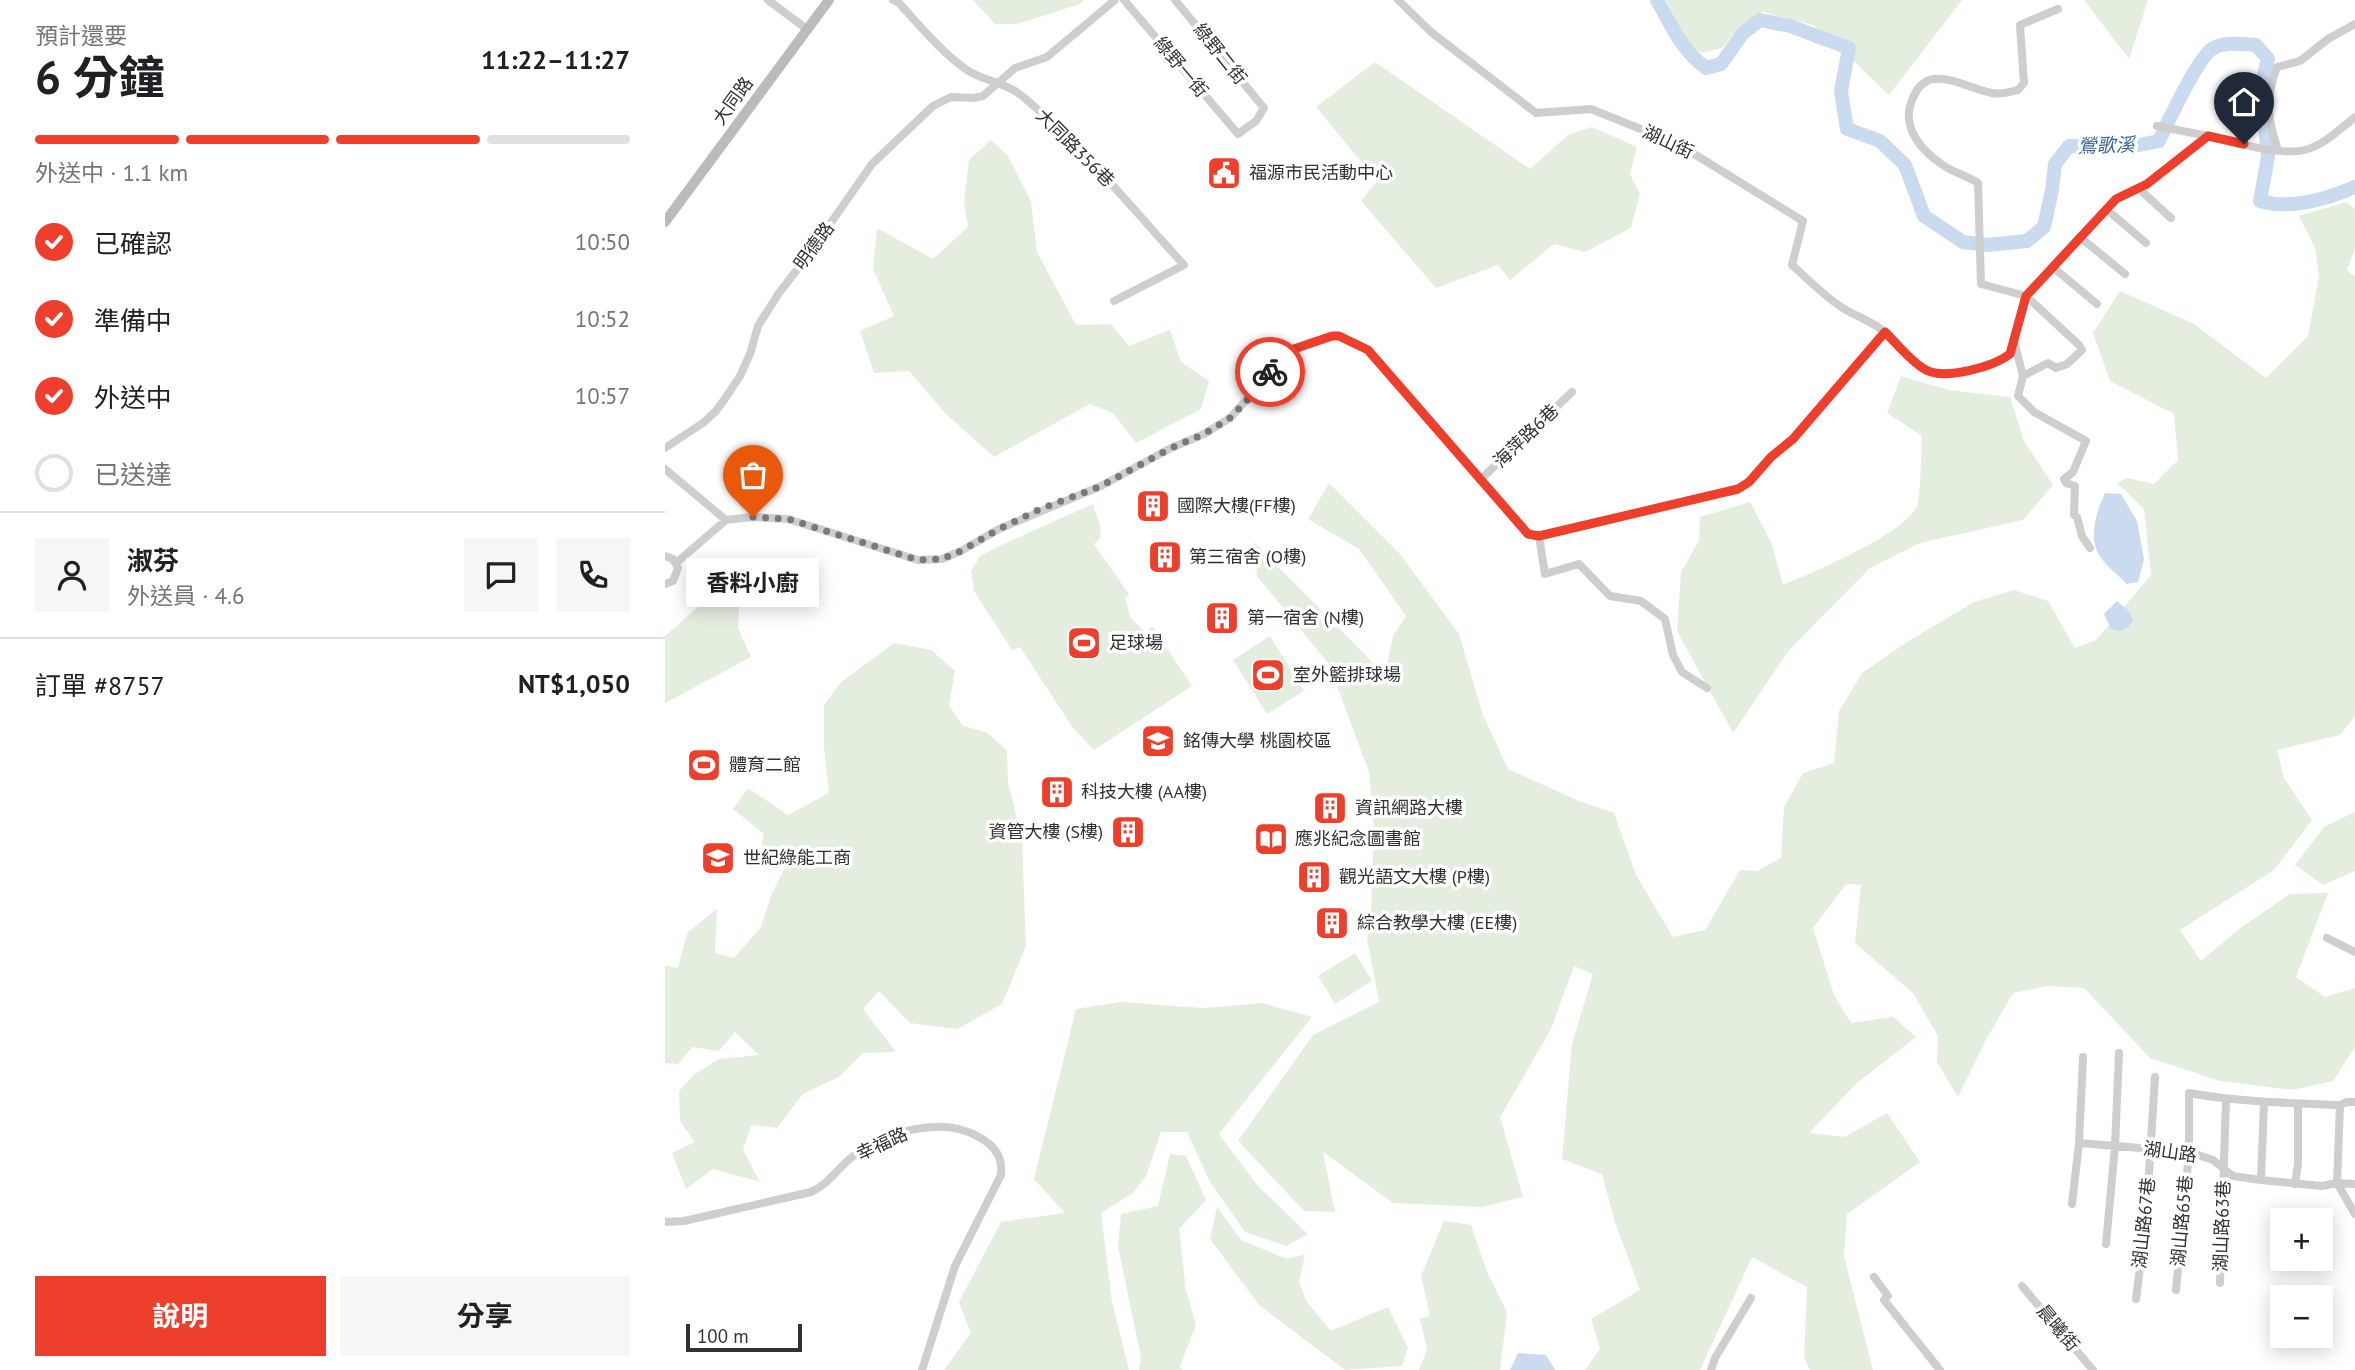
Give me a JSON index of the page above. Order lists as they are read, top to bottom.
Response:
{
  "streets": {
    "street": [
      "綠野二街",
      "綠野一街",
      "大同路",
      "湖山街",
      "大同路356巷",
      "明德路",
      "海萍路6巷",
      "幸福路",
      "湖山路",
      "湖山路65巷",
      "湖山路67巷",
      "湖山路63巷",
      "晨曦街"
    ]
  },
  "crossings": [
    ["綠野二街", "綠野一街"],
    ["大同路356巷", "明德路"],
    ["湖山路", "湖山路65巷"],
    ["湖山路", "湖山路67巷"],
    ["湖山路", "湖山路63巷"],
    ["湖山路65巷", "湖山路63巷"]
  ],
  "water": ["鶯歌溪"],
  "places": {
    "public building": ["福源市民活動中心"],
    "building": [
      "國際大樓(FF樓)",
      "第三宿舍 (O樓)",
      "第一宿舍 (N樓)",
      "科技大樓 (AA樓)",
      "資訊網路大樓",
      "資管大樓 (S樓)",
      "觀光語文大樓 (P樓)",
      "綜合教學大樓 (EE樓)"
    ],
    "other": ["香料小廚"],
    "sports": ["足球場", "室外籃排球場", "體育二館"],
    "school or university": ["銘傳大學 桃園校區", "世紀綠能工商"],
    "library": ["應兆紀念圖書館"]
  },
  "scale_bar": "100 m",
  "page": {
    "heading": ["6 分鐘", "預計還要", "11:22–11:27"],
    "panel": [
      "淑芬",
      "外送員 · 4.6",
      "訂單 #8757",
      "NT$1,050"
    ],
    "bar": "外送中 · 1.1 km",
    "list": [
      ["已確認", "10:50"],
      ["準備中", "10:52"],
      ["外送中", "10:57"],
      "已送達"
    ],
    "bubble": "香料小廚",
    "map_buttons": ["+", "−"],
    "buttons": ["說明", "分享"],
    "scale": "100 m"
  }
}
